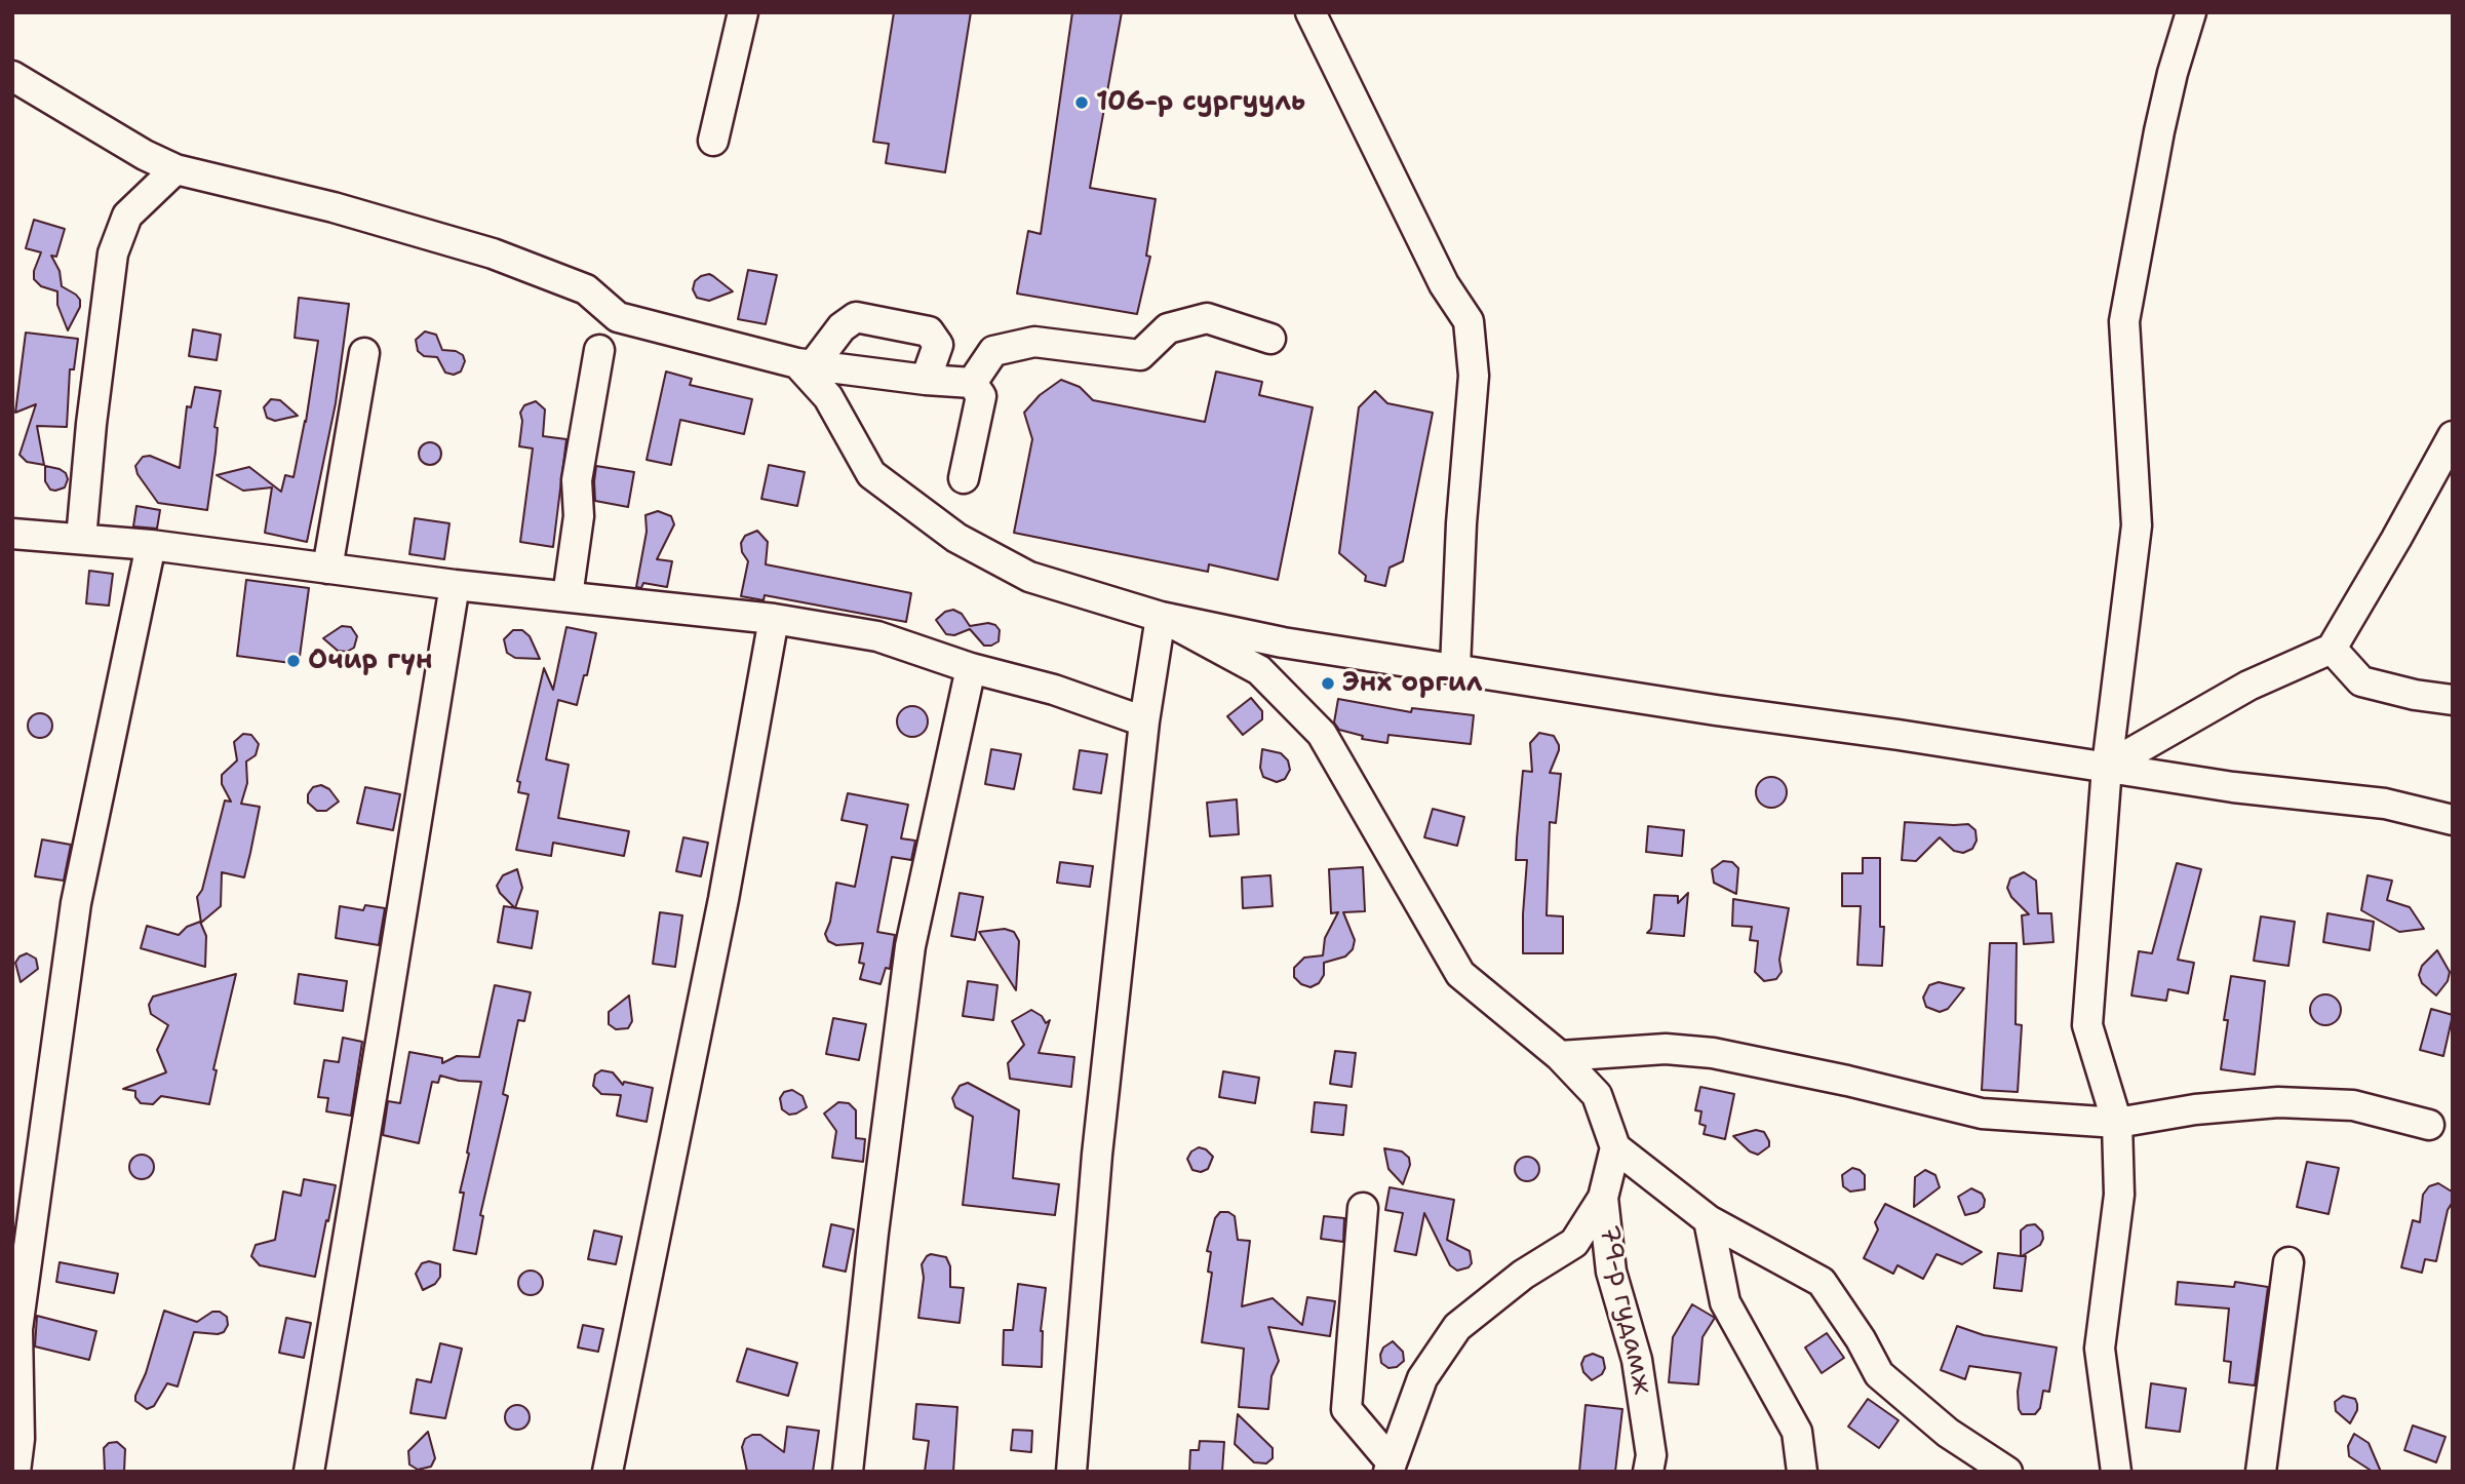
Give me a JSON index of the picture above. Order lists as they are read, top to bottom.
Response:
{
  "streets": {
    "street": ["79-р гудамж"]
  },
  "places": ["106-р сургууль", "Очир гүн", "Энх оргил"]
}
